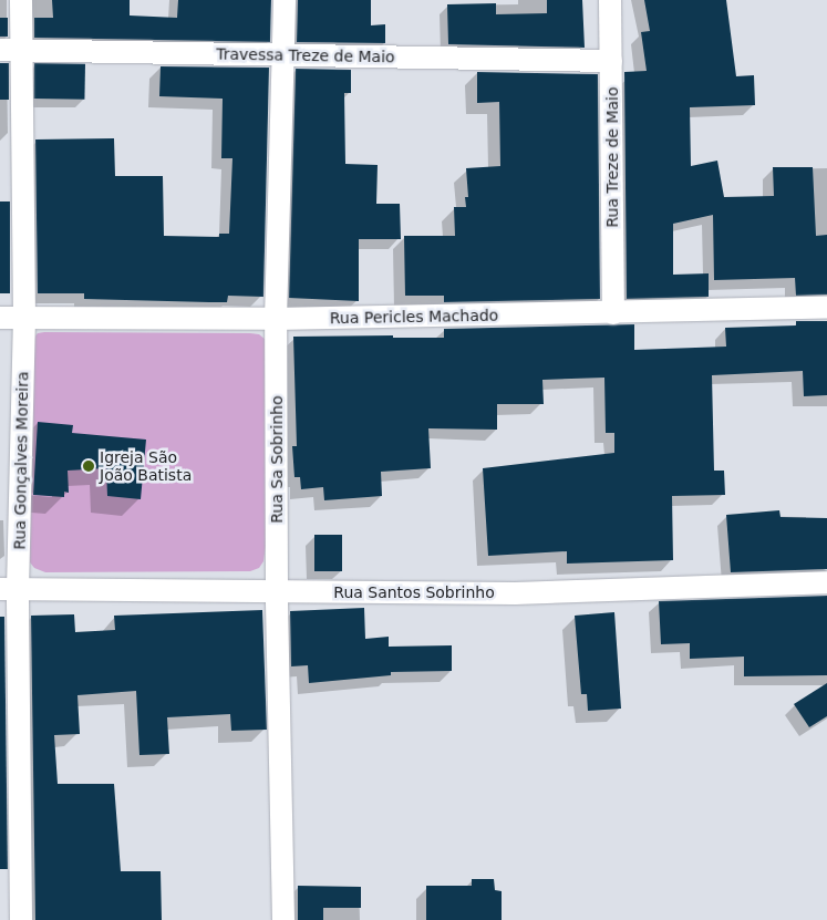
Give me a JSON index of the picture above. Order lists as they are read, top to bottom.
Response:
{
  "streets": {
    "street": [
      "Travessa Treze de Maio",
      "Rua Treze de Maio",
      "Rua Pericles Machado",
      "Rua Sa Sobrinho",
      "Rua Gonçalves Moreira",
      "Rua Santos Sobrinho"
    ]
  },
  "crossings": [
    ["Travessa Treze de Maio", "Rua Treze de Maio"],
    ["Travessa Treze de Maio", "Rua Sa Sobrinho"],
    ["Travessa Treze de Maio", "Rua Gonçalves Moreira"],
    ["Rua Treze de Maio", "Rua Pericles Machado"],
    ["Rua Pericles Machado", "Rua Sa Sobrinho"],
    ["Rua Pericles Machado", "Rua Gonçalves Moreira"],
    ["Rua Sa Sobrinho", "Rua Santos Sobrinho"],
    ["Rua Gonçalves Moreira", "Rua Santos Sobrinho"]
  ],
  "places": ["Igreja São João Batista"]
}
